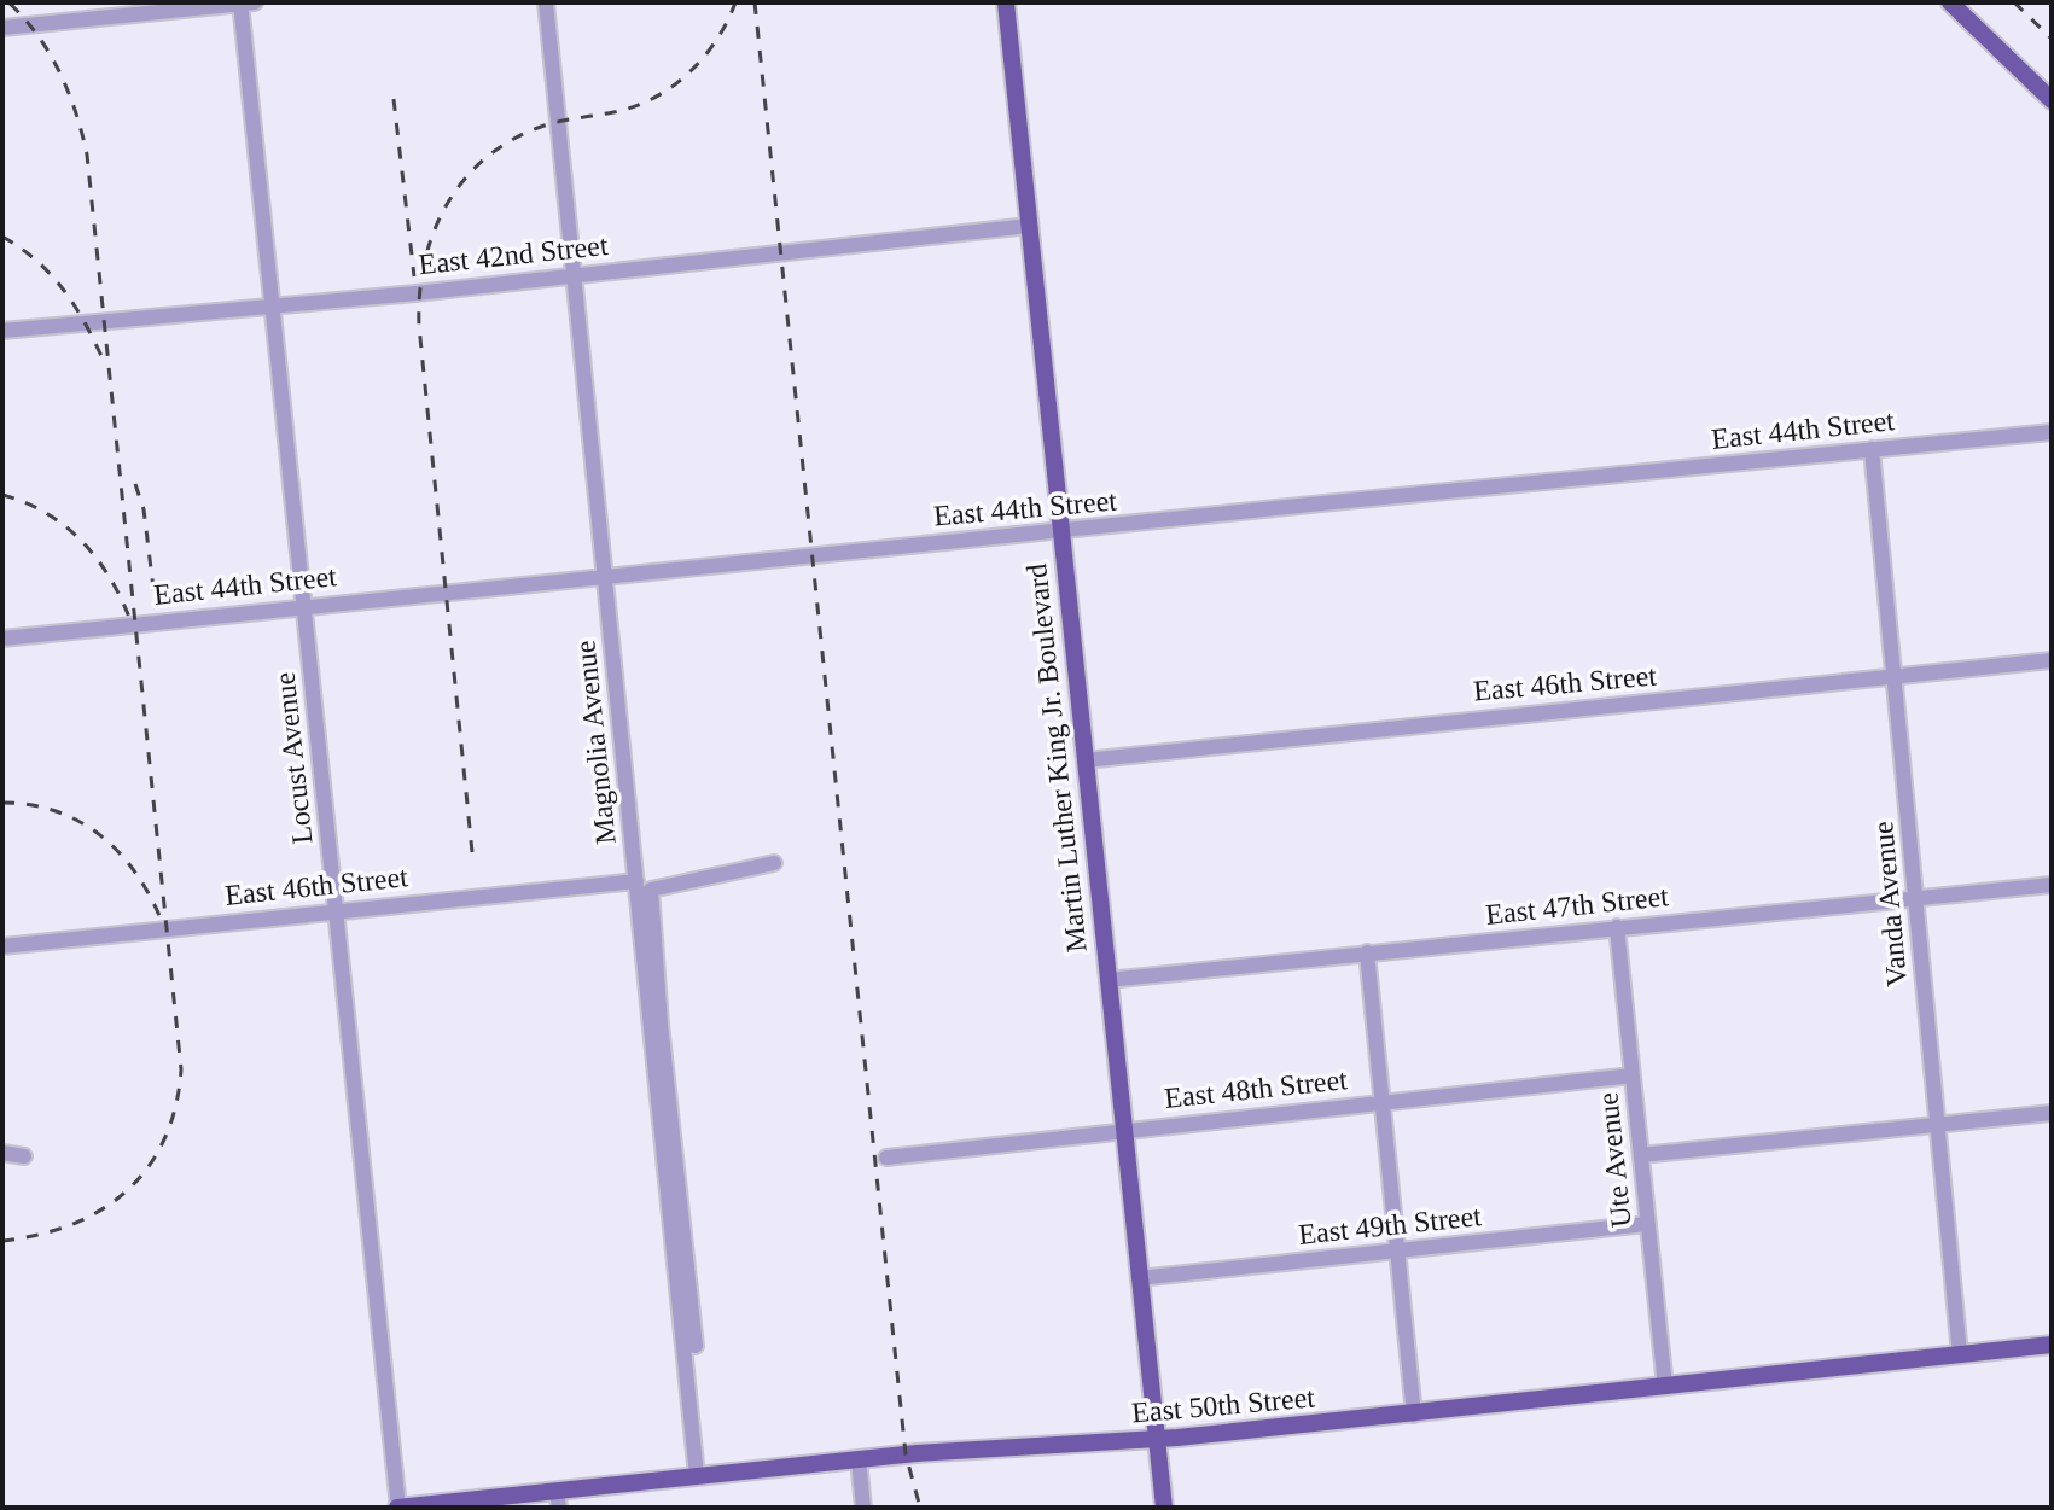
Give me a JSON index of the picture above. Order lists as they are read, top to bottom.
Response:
{
  "streets": {
    "main road": ["Martin Luther King Jr. Boulevard", "East 50th Street"],
    "street": [
      "East 42nd Street",
      "East 44th Street",
      "East 46th Street",
      "Magnolia Avenue",
      "Locust Avenue",
      "Vanda Avenue",
      "East 47th Street",
      "East 48th Street",
      "Ute Avenue",
      "East 49th Street"
    ]
  },
  "crossings": [
    ["East 42nd Street", "Magnolia Avenue"],
    ["East 42nd Street", "Locust Avenue"],
    ["East 42nd Street", "Martin Luther King Jr. Boulevard"],
    ["East 44th Street", "Magnolia Avenue"],
    ["East 44th Street", "Locust Avenue"],
    ["East 44th Street", "Martin Luther King Jr. Boulevard"],
    ["East 44th Street", "Vanda Avenue"],
    ["East 46th Street", "Magnolia Avenue"],
    ["East 46th Street", "Locust Avenue"],
    ["East 46th Street", "Martin Luther King Jr. Boulevard"],
    ["East 46th Street", "Vanda Avenue"],
    ["Magnolia Avenue", "East 50th Street"],
    ["Locust Avenue", "East 50th Street"],
    ["Martin Luther King Jr. Boulevard", "East 47th Street"],
    ["Martin Luther King Jr. Boulevard", "East 48th Street"],
    ["Martin Luther King Jr. Boulevard", "East 49th Street"],
    ["Martin Luther King Jr. Boulevard", "East 50th Street"],
    ["Vanda Avenue", "East 47th Street"],
    ["Vanda Avenue", "East 50th Street"],
    ["East 47th Street", "Ute Avenue"],
    ["East 48th Street", "Ute Avenue"],
    ["Ute Avenue", "East 49th Street"],
    ["Ute Avenue", "East 50th Street"]
  ]
}
